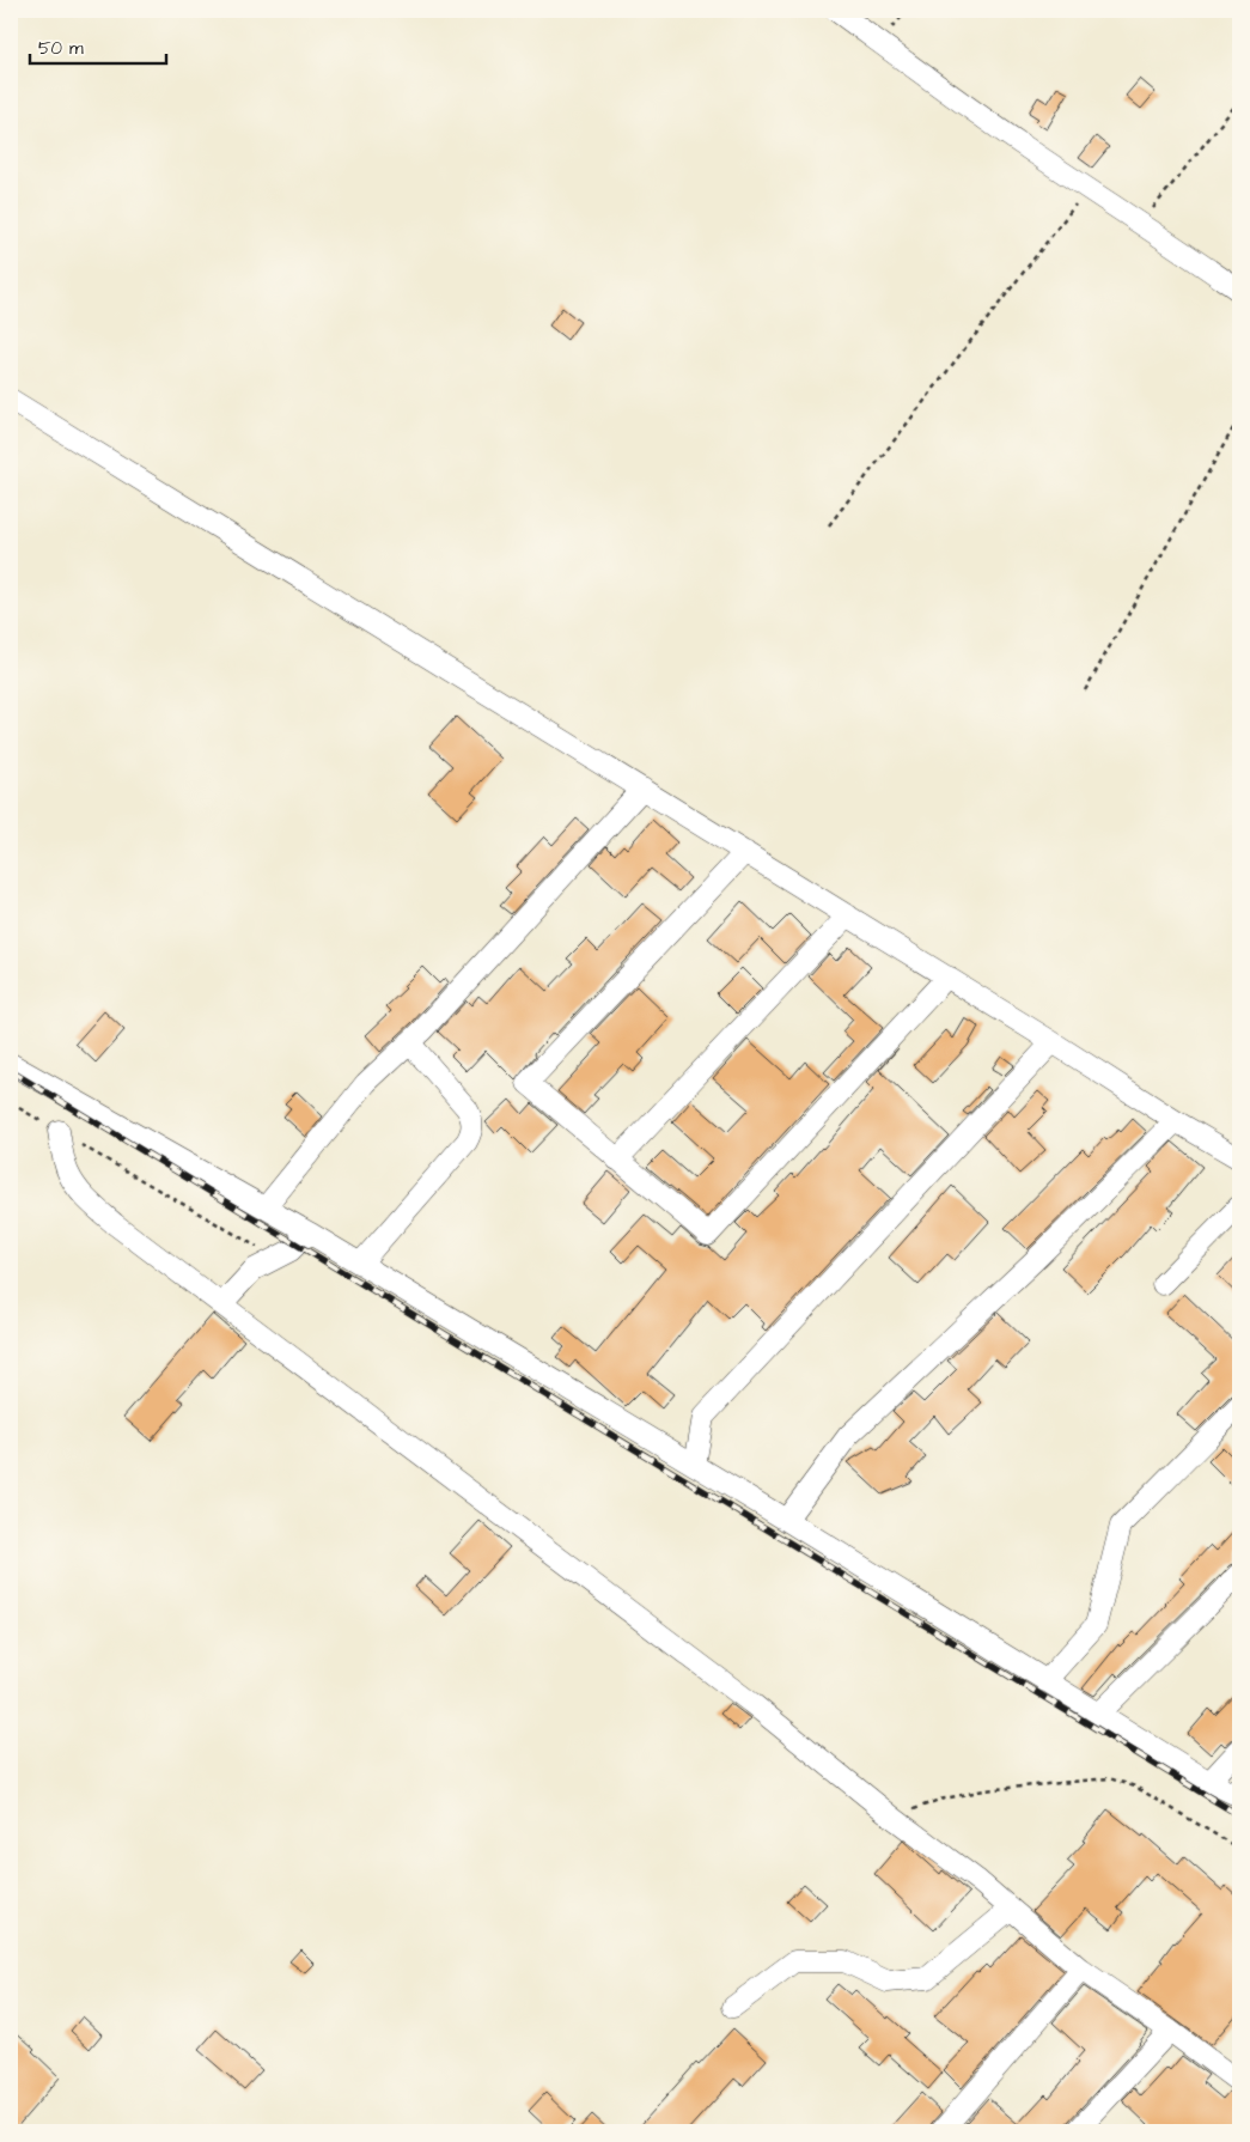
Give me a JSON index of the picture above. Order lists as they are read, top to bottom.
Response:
{
  "scale_bar": "50 m"
}
